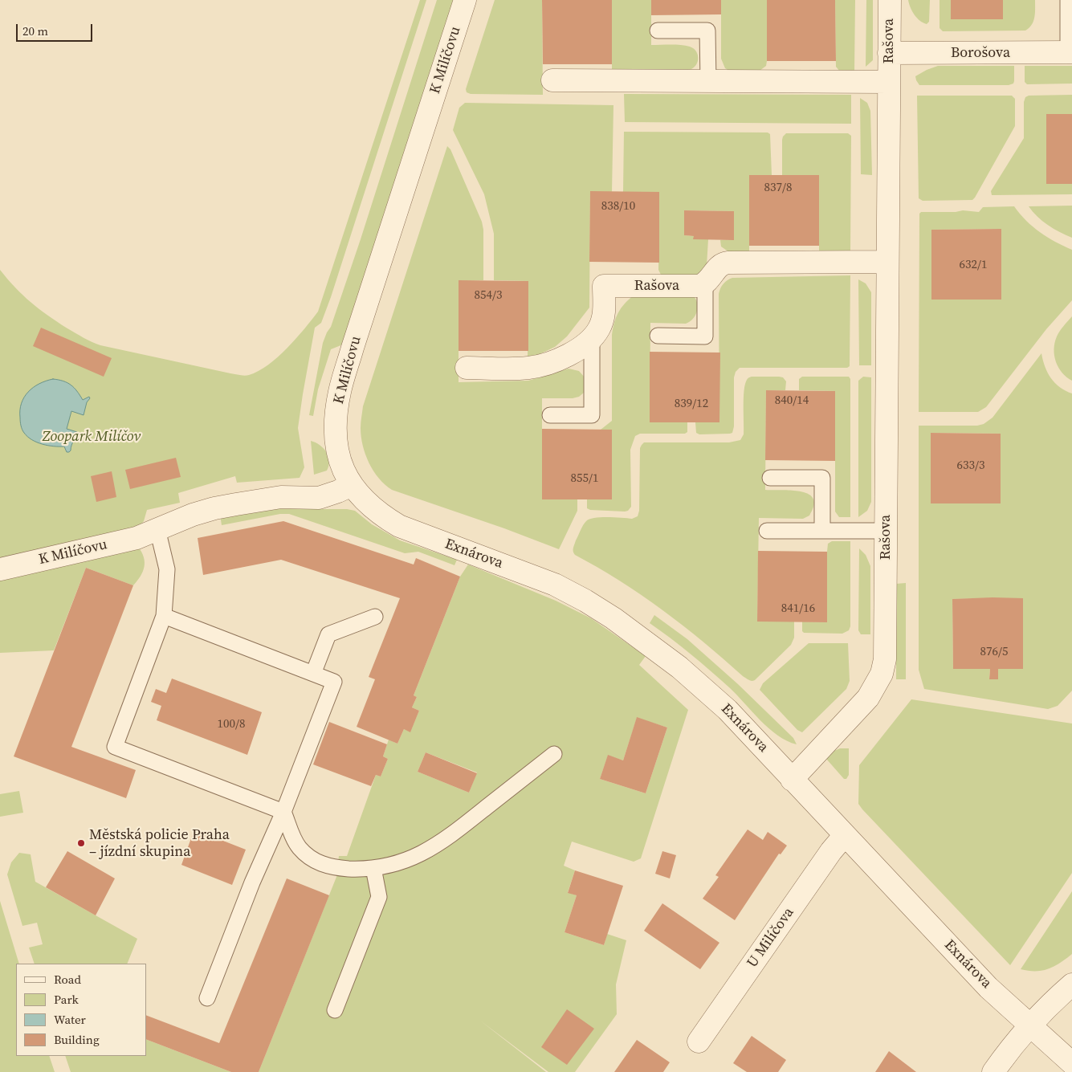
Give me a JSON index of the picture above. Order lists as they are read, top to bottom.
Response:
{
  "streets": {
    "street": [
      "Rašova",
      "Borošova",
      "K Milíčovu",
      "Exnárova",
      "U Milíčova"
    ]
  },
  "crossings": [
    ["Rašova", "Borošova"],
    ["Rašova", "Exnárova"],
    ["K Milíčovu", "Exnárova"],
    ["Exnárova", "U Milíčova"]
  ],
  "parks": ["Zoopark Milíčov"],
  "places": ["Městská policie Praha – jízdní skupina"],
  "house_numbers": [
    "837/8",
    "838/10",
    "632/1",
    "854/3",
    "840/14",
    "839/12",
    "633/3",
    "855/1",
    "841/16",
    "876/5",
    "100/8"
  ],
  "legend": [
    "Road",
    "Park",
    "Water",
    "Building"
  ],
  "scale_bar": "20 m"
}
